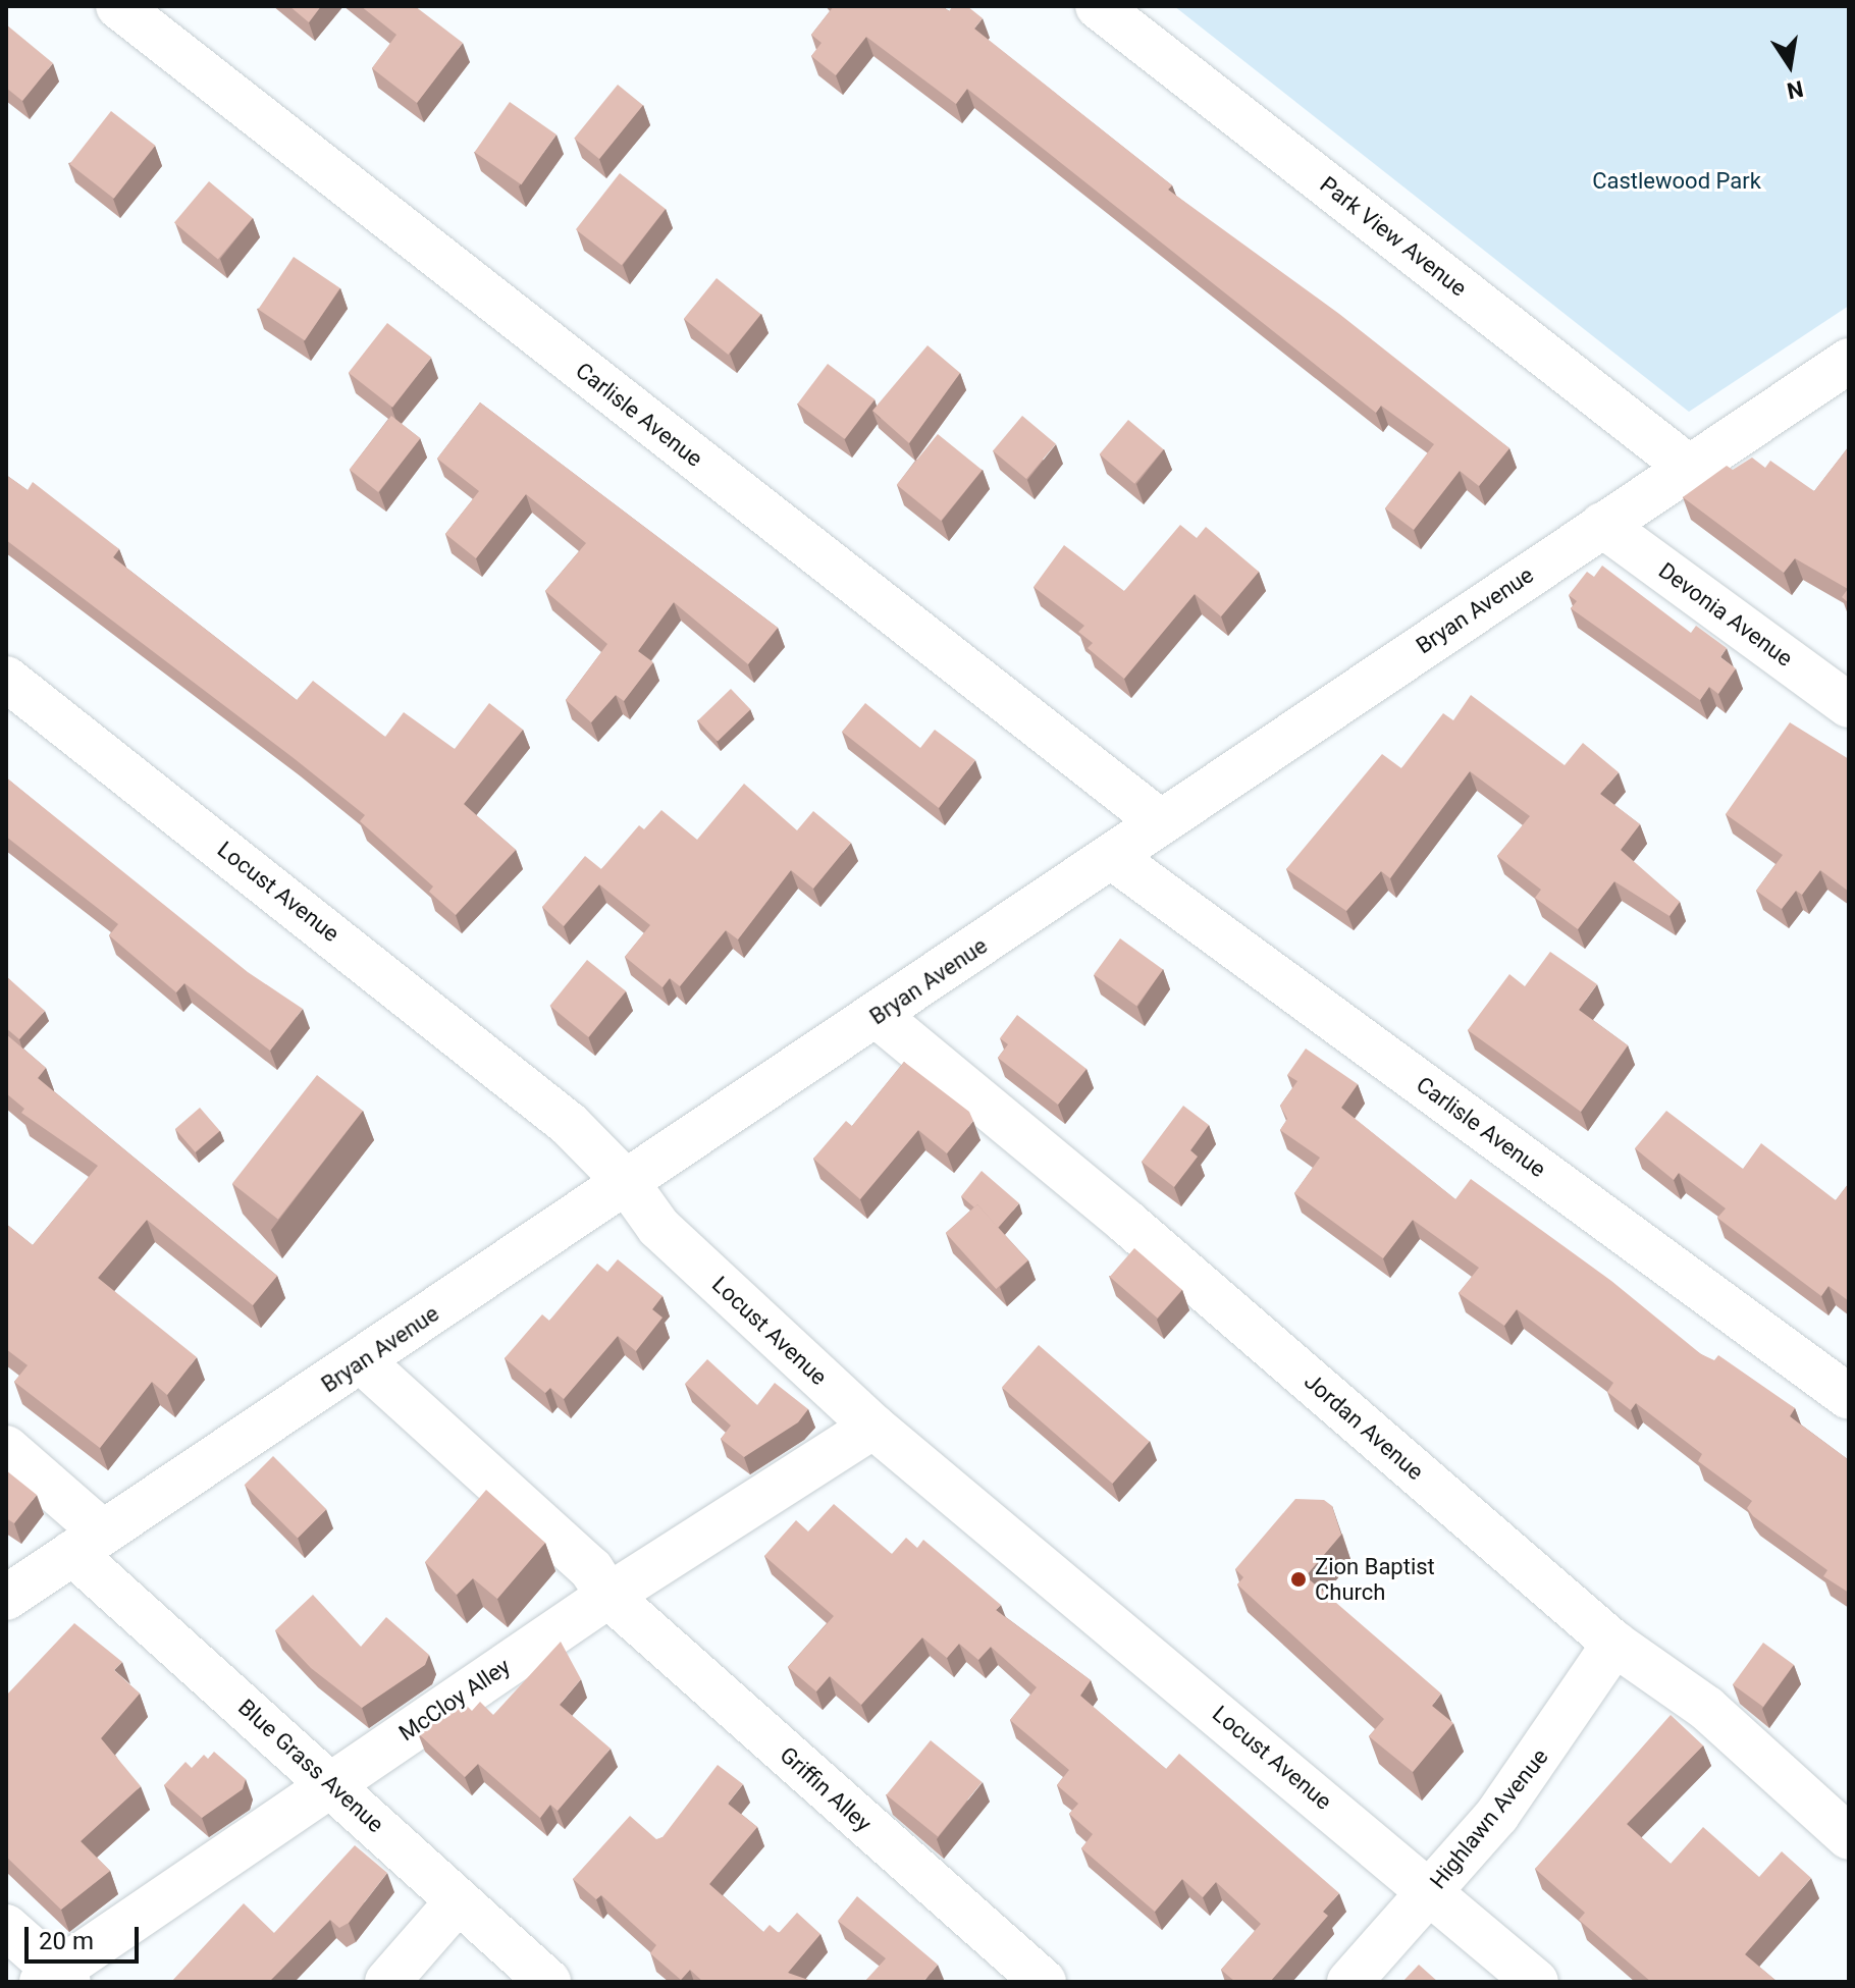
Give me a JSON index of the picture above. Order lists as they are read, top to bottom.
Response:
{
  "streets": {
    "street": [
      "Park View Avenue",
      "Carlisle Avenue",
      "Bryan Avenue",
      "Devonia Avenue",
      "Locust Avenue",
      "Jordan Avenue",
      "McCloy Alley",
      "Blue Grass Avenue",
      "Griffin Alley",
      "Highlawn Avenue"
    ]
  },
  "crossings": [
    ["Park View Avenue", "Bryan Avenue"],
    ["Carlisle Avenue", "Bryan Avenue"],
    ["Bryan Avenue", "Devonia Avenue"],
    ["Bryan Avenue", "Locust Avenue"],
    ["Bryan Avenue", "Jordan Avenue"],
    ["Bryan Avenue", "Blue Grass Avenue"],
    ["Bryan Avenue", "Griffin Alley"],
    ["Locust Avenue", "McCloy Alley"],
    ["Locust Avenue", "Highlawn Avenue"],
    ["Jordan Avenue", "Highlawn Avenue"],
    ["McCloy Alley", "Blue Grass Avenue"],
    ["McCloy Alley", "Griffin Alley"]
  ],
  "parks": ["Castlewood Park"],
  "places": ["Zion Baptist Church"],
  "scale_bar": "20 m",
  "north": "bottom"
}
